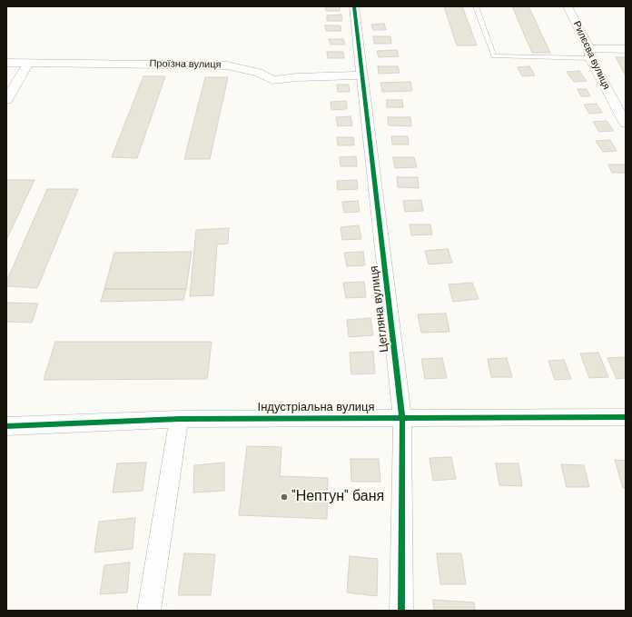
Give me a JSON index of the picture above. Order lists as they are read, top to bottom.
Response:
{
  "streets": {
    "street": [
      "Рилєєва вулиця",
      "Проїзна вулиця",
      "Цегляна вулиця",
      "Індустріальна вулиця"
    ]
  },
  "crossings": [
    ["Проїзна вулиця", "Цегляна вулиця"],
    ["Цегляна вулиця", "Індустріальна вулиця"]
  ],
  "places": ["\"Нептун\" баня"]
}
